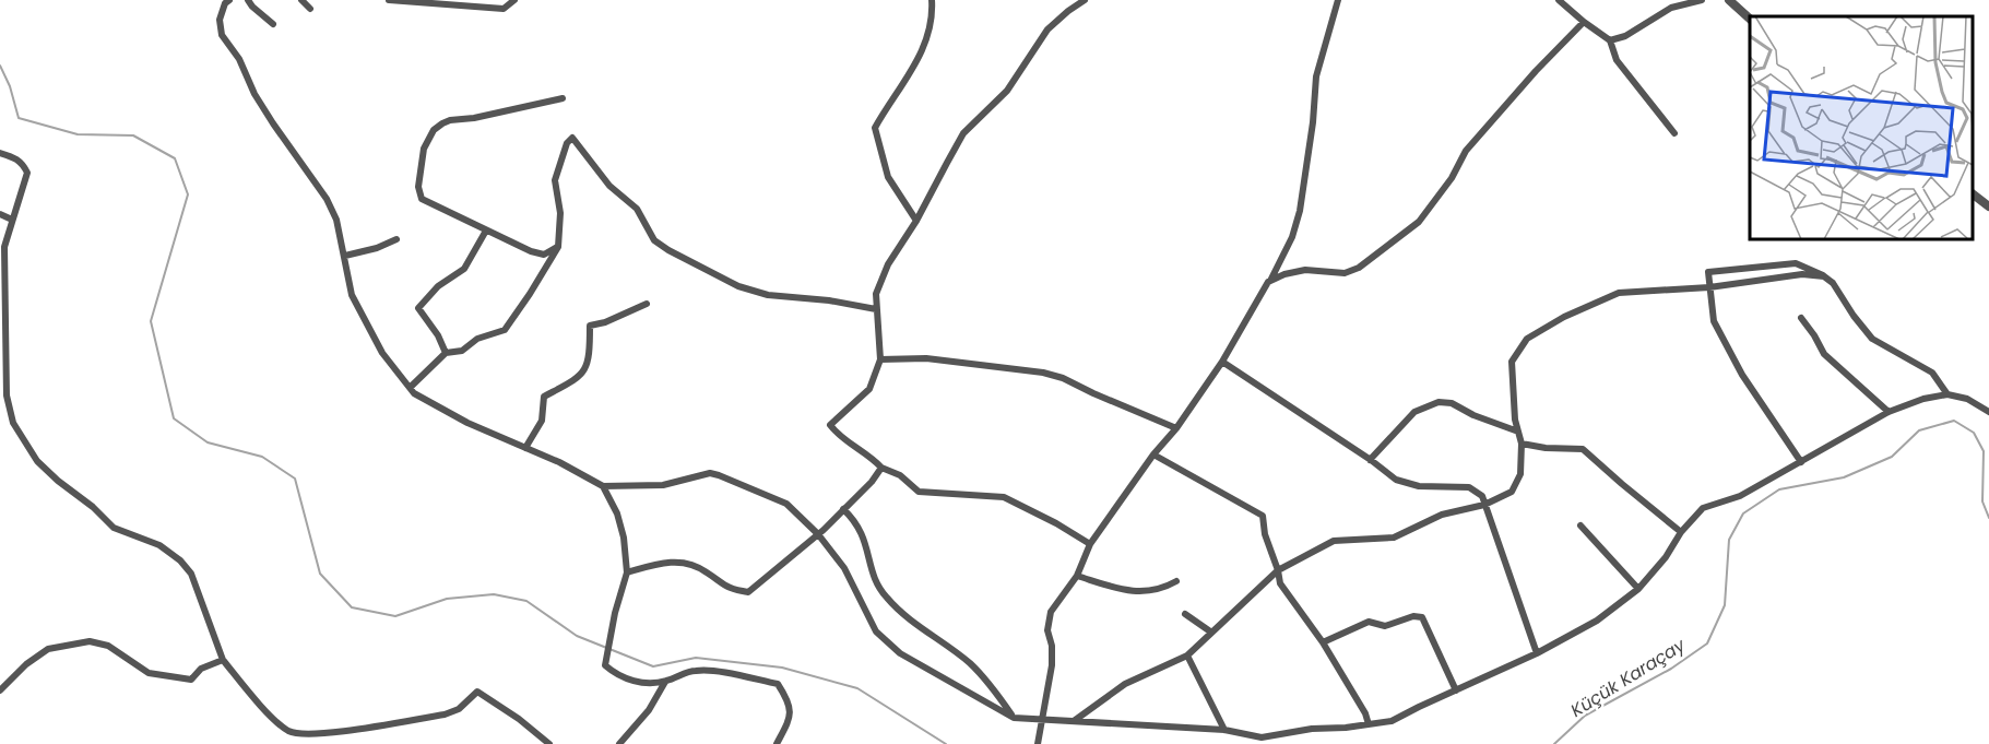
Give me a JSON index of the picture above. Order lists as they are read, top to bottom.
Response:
{
  "water": ["Küçük Karaçay"]
}
